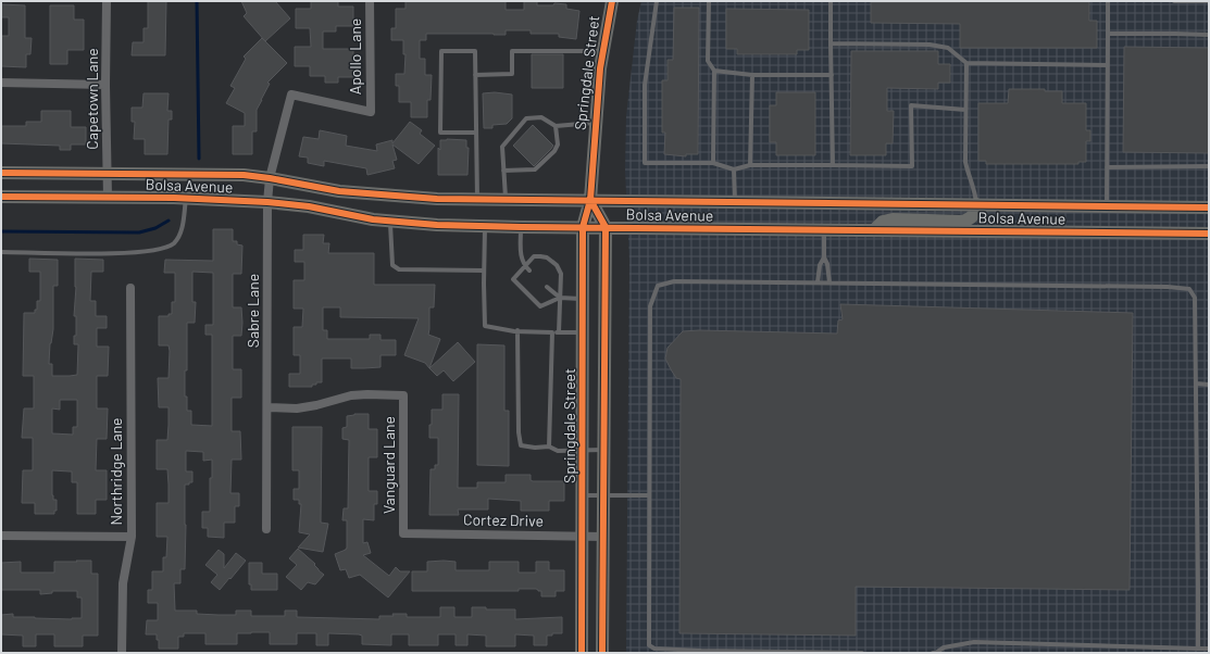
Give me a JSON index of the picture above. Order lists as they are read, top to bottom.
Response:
{
  "streets": {
    "main road": ["Springdale Street", "Bolsa Avenue"],
    "street": [
      "Apollo Lane",
      "Capetown Lane",
      "Sabre Lane",
      "Vanguard Lane",
      "Northridge Lane",
      "Cortez Drive"
    ]
  },
  "crossings": [
    ["Apollo Lane", "Sabre Lane"],
    ["Springdale Street", "Bolsa Avenue"],
    ["Springdale Street", "Cortez Drive"],
    ["Capetown Lane", "Bolsa Avenue"],
    ["Bolsa Avenue", "Sabre Lane"],
    ["Sabre Lane", "Vanguard Lane"],
    ["Vanguard Lane", "Cortez Drive"]
  ]
}
